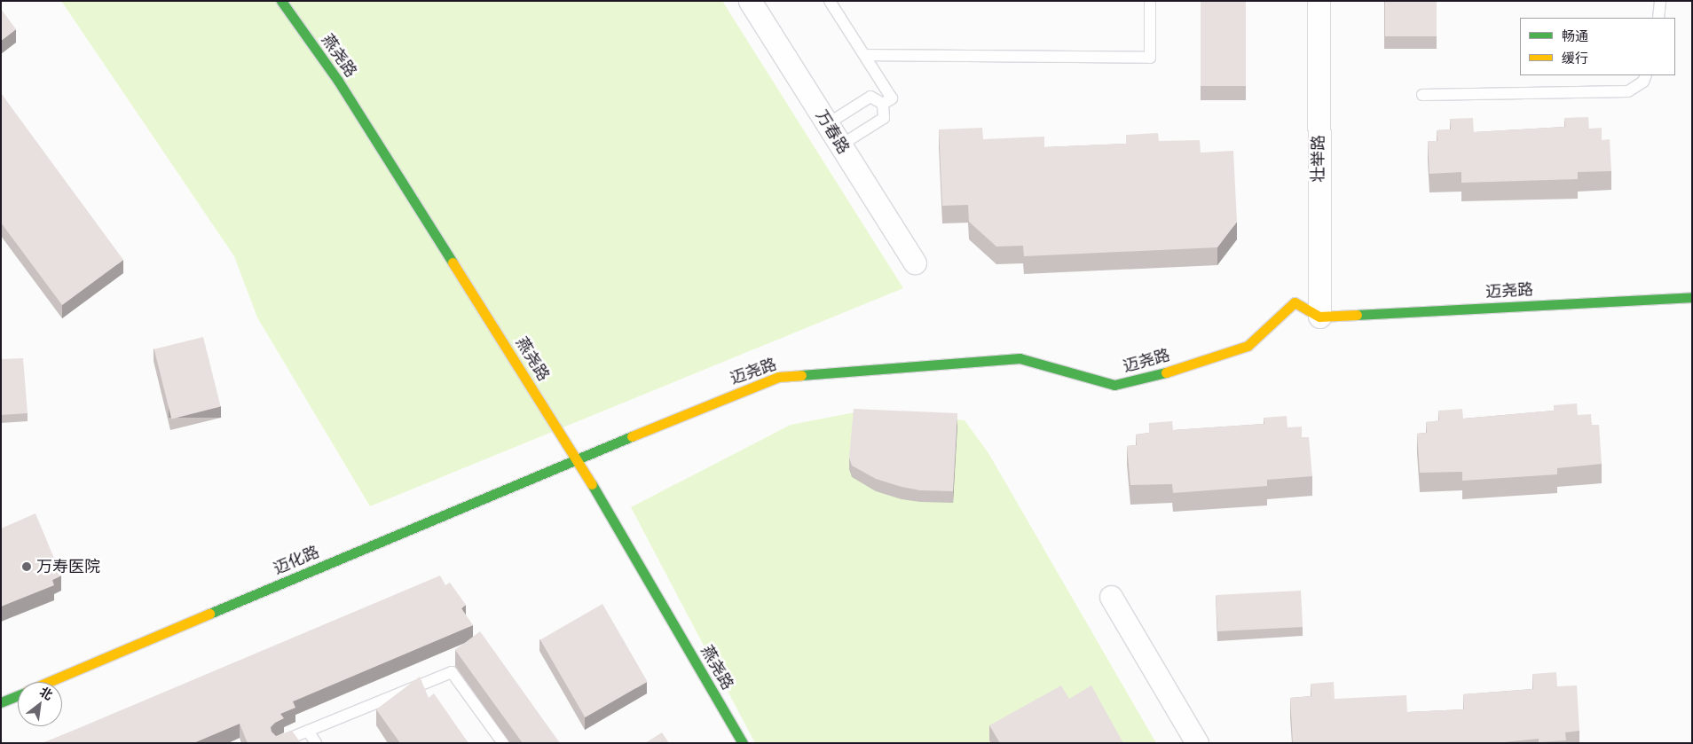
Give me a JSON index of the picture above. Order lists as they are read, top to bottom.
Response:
{
  "streets": {
    "street": [
      "燕尧路",
      "万春路",
      "壮举路",
      "迈尧路",
      "迈化路"
    ]
  },
  "crossings": [
    ["燕尧路", "迈尧路"],
    ["燕尧路", "迈化路"],
    ["壮举路", "迈尧路"],
    ["迈尧路", "迈化路"]
  ],
  "places": ["万寿医院"],
  "legend": ["畅通", "缓行"],
  "north": "top right"
}
